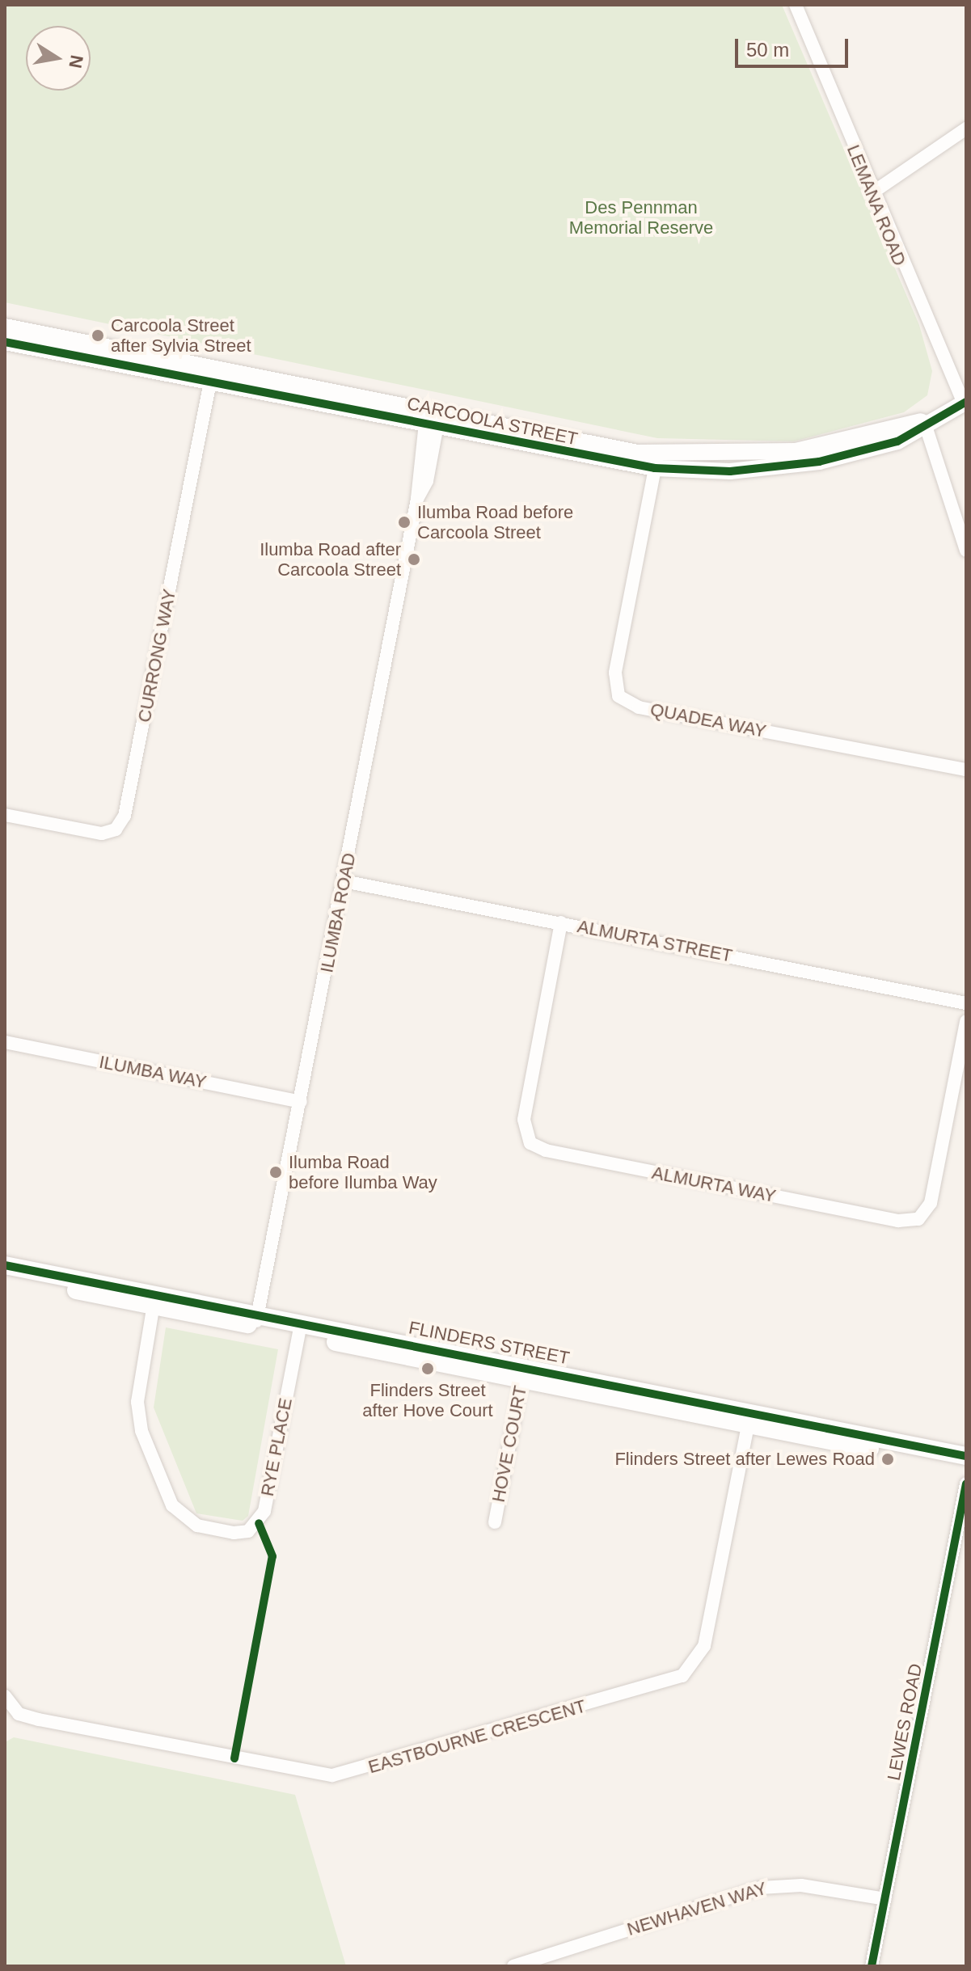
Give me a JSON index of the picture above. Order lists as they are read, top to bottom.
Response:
{
  "streets": {
    "main road": ["FLINDERS STREET"],
    "street": [
      "LEMANA ROAD",
      "CARCOOLA STREET",
      "CURRONG WAY",
      "QUADEA WAY",
      "ILUMBA ROAD",
      "ALMURTA STREET",
      "ILUMBA WAY",
      "ALMURTA WAY",
      "HOVE COURT",
      "RYE PLACE",
      "LEWES ROAD",
      "EASTBOURNE CRESCENT",
      "NEWHAVEN WAY"
    ]
  },
  "crossings": [
    ["LEMANA ROAD", "CARCOOLA STREET"],
    ["CARCOOLA STREET", "CURRONG WAY"],
    ["CARCOOLA STREET", "QUADEA WAY"],
    ["CARCOOLA STREET", "ILUMBA ROAD"],
    ["ILUMBA ROAD", "ALMURTA STREET"],
    ["ILUMBA ROAD", "ILUMBA WAY"],
    ["ILUMBA ROAD", "FLINDERS STREET"],
    ["ALMURTA STREET", "ALMURTA WAY"],
    ["FLINDERS STREET", "HOVE COURT"],
    ["FLINDERS STREET", "RYE PLACE"],
    ["FLINDERS STREET", "EASTBOURNE CRESCENT"],
    ["LEWES ROAD", "NEWHAVEN WAY"]
  ],
  "parks": ["Des Pennman Memorial Reserve"],
  "places": [
    "Carcoola Street after Sylvia Street",
    "Ilumba Road before Carcoola Street",
    "Ilumba Road after Carcoola Street",
    "Ilumba Road before Ilumba Way",
    "Flinders Street after Hove Court",
    "Flinders Street after Lewes Road"
  ],
  "scale_bar": "50 m",
  "north": "right"
}
